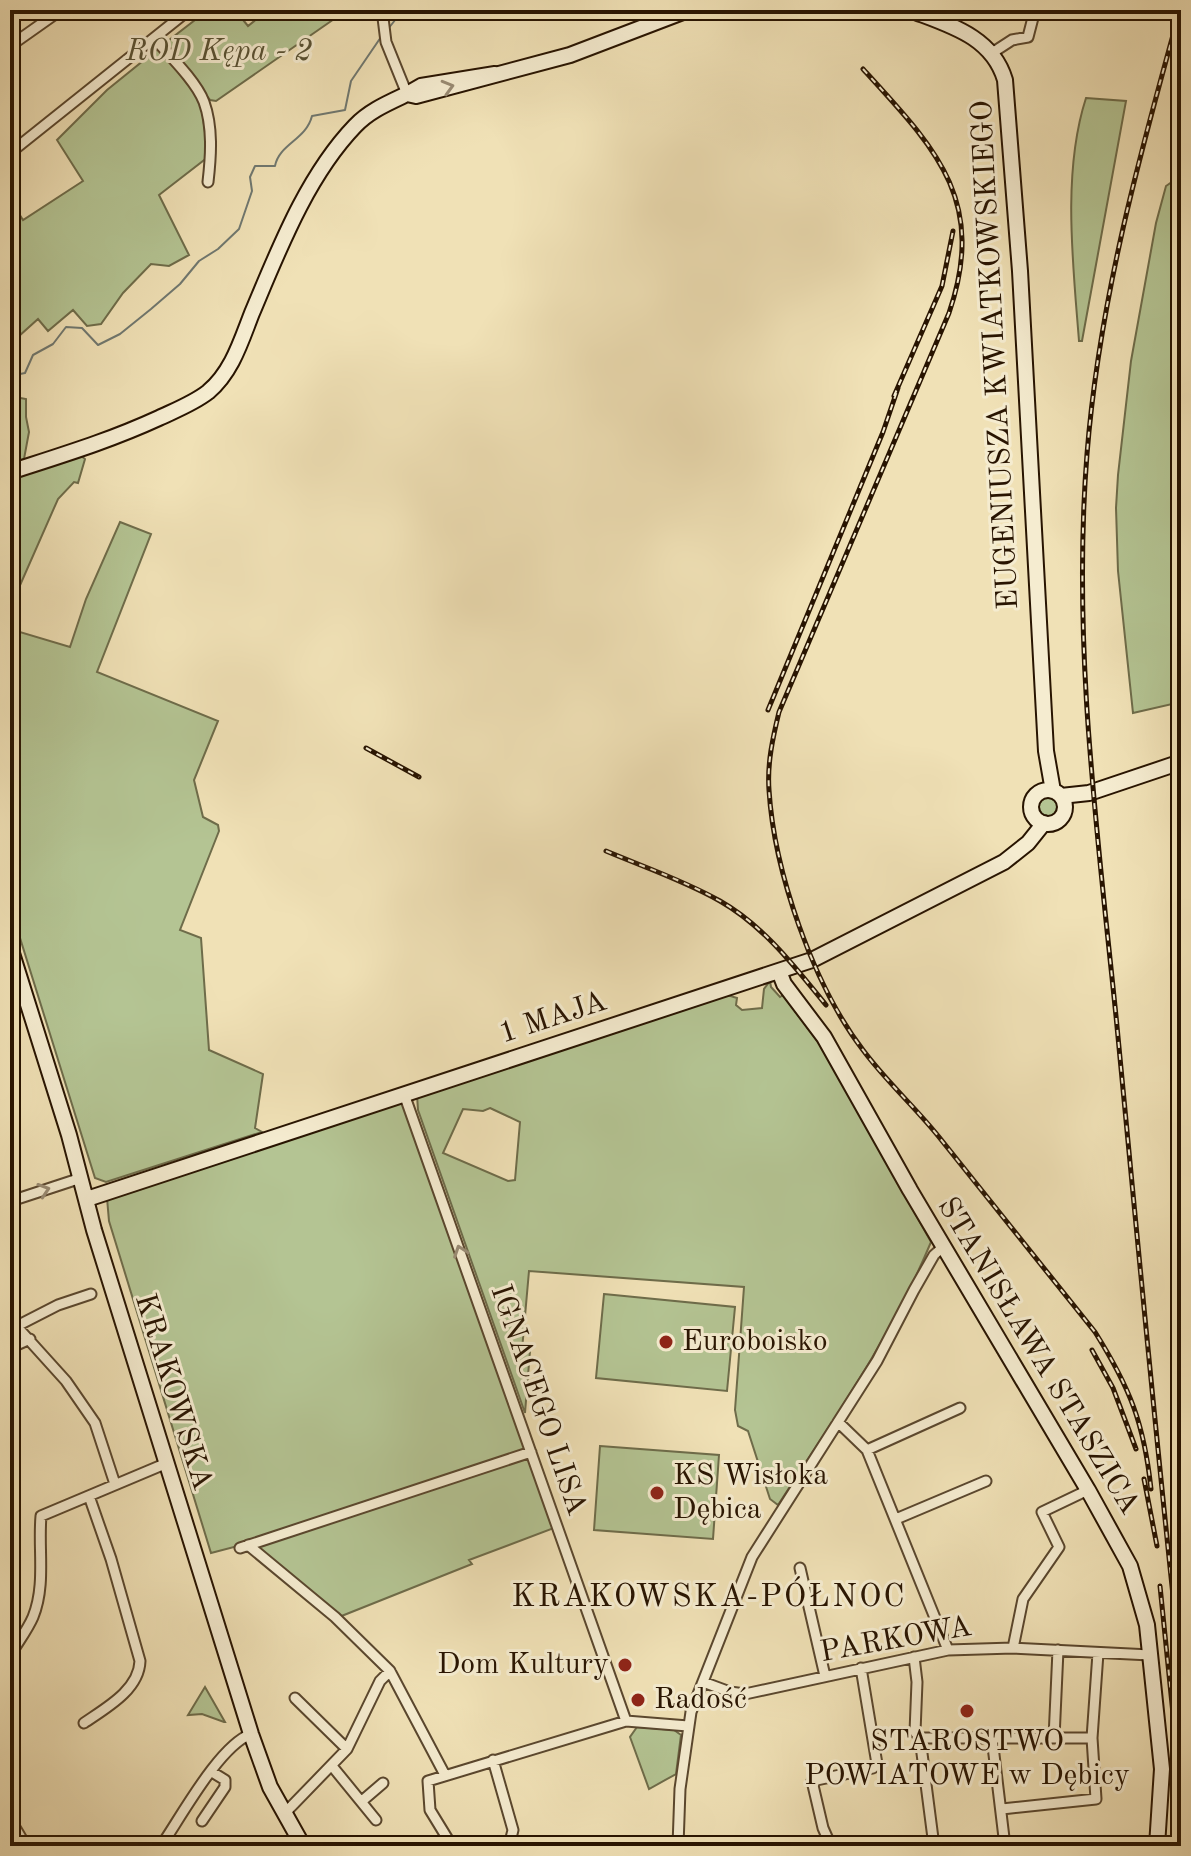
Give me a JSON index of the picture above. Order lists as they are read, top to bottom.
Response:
{
  "streets": {
    "street": [
      "EUGENIUSZA KWIATKOWSKIEGO",
      "1 MAJA",
      "STANISŁAWA STASZICA",
      "KRAKOWSKA",
      "IGNACEGO LISA",
      "PARKOWA"
    ]
  },
  "crossings": [
    ["EUGENIUSZA KWIATKOWSKIEGO", "1 MAJA"],
    ["1 MAJA", "STANISŁAWA STASZICA"],
    ["1 MAJA", "KRAKOWSKA"],
    ["1 MAJA", "IGNACEGO LISA"],
    ["STANISŁAWA STASZICA", "PARKOWA"]
  ],
  "one_way": ["IGNACEGO LISA"],
  "districts": ["KRAKOWSKA-PÓŁNOC"],
  "parks": ["ROD Kępa - 2"],
  "places": [
    "Euroboisko",
    "KS Wisłoka Dębica",
    "Dom Kultury",
    "Radość",
    "STAROSTWO POWIATOWE w Dębicy"
  ]
}
